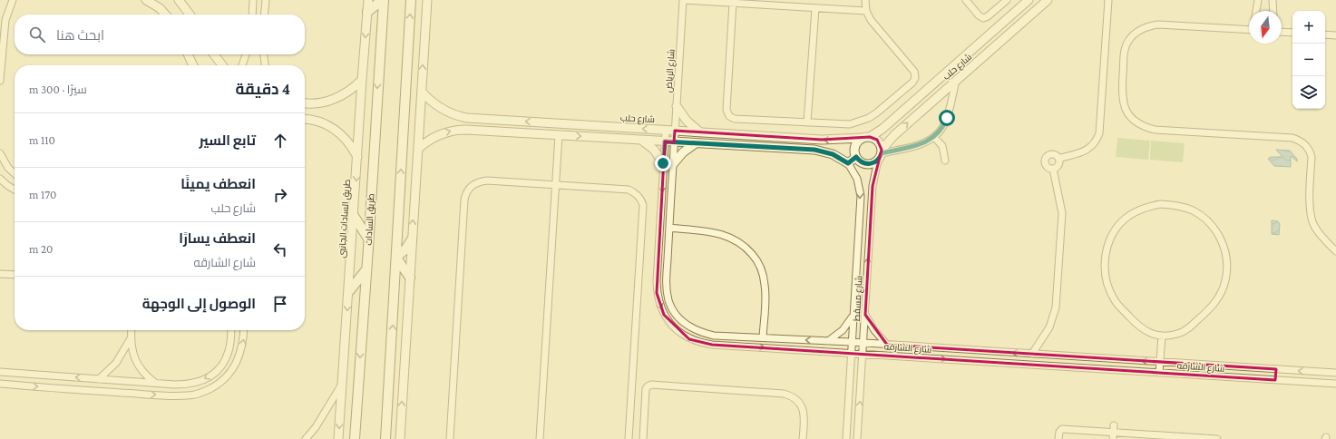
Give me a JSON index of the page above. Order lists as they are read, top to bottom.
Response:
{
  "streets": {
    "main road": ["طريق السادات"],
    "street": [
      "شارع حلب",
      "شارع الرياض",
      "طريق السادات الجانبى",
      "شارع مسقط",
      "شارع الشارقه"
    ]
  },
  "crossings": [
    ["شارع حلب", "شارع الرياض"],
    ["شارع حلب", "شارع مسقط"],
    ["شارع الرياض", "شارع الشارقه"],
    ["شارع مسقط", "شارع الشارقه"]
  ],
  "north": "bottom",
  "page": {
    "map_buttons": ["+", "−"],
    "search": "ابحث هنا",
    "heading": ["4 دقيقة", "سيرًا · 300 m"],
    "list": [
      ["تابع السير", "110 m"],
      ["انعطف يمينًا", "شارع حلب", "170 m"],
      ["انعطف يسارًا", "شارع الشارقه", "20 m"],
      "الوصول إلى الوجهة"
    ]
  }
}
